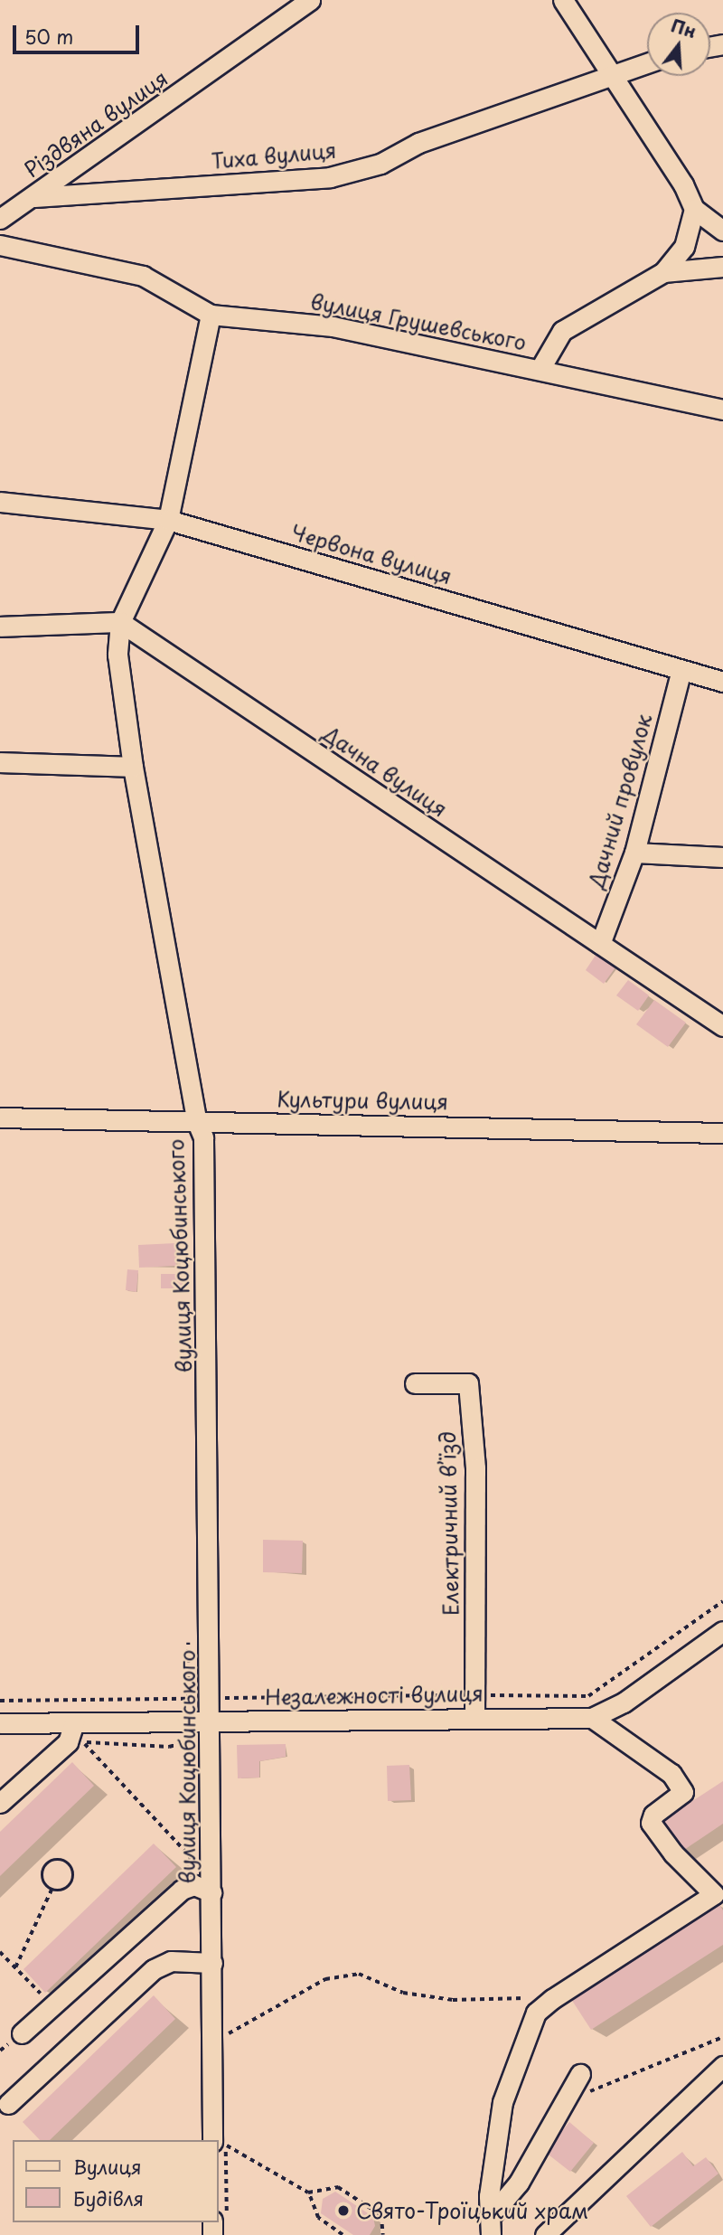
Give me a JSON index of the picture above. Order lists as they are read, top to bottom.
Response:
{
  "streets": {
    "street": [
      "Різдвяна вулиця",
      "Тиха вулиця",
      "вулиця Грушевського",
      "Червона вулиця",
      "Дачна вулиця",
      "Дачний провулок",
      "Культури вулиця",
      "вулиця Коцюбинського",
      "Електричний в’їзд",
      "Незалежності вулиця"
    ]
  },
  "crossings": [
    ["Різдвяна вулиця", "Тиха вулиця"],
    ["вулиця Грушевського", "вулиця Коцюбинського"],
    ["Червона вулиця", "Дачний провулок"],
    ["Червона вулиця", "вулиця Коцюбинського"],
    ["Дачна вулиця", "Дачний провулок"],
    ["Дачна вулиця", "вулиця Коцюбинського"],
    ["Культури вулиця", "вулиця Коцюбинського"],
    ["вулиця Коцюбинського", "Незалежності вулиця"],
    ["Електричний в’їзд", "Незалежності вулиця"]
  ],
  "places": ["Свято-Троїцький храм"],
  "legend": ["Вулиця", "Будівля"],
  "scale_bar": "50 m",
  "north": "top"
}
